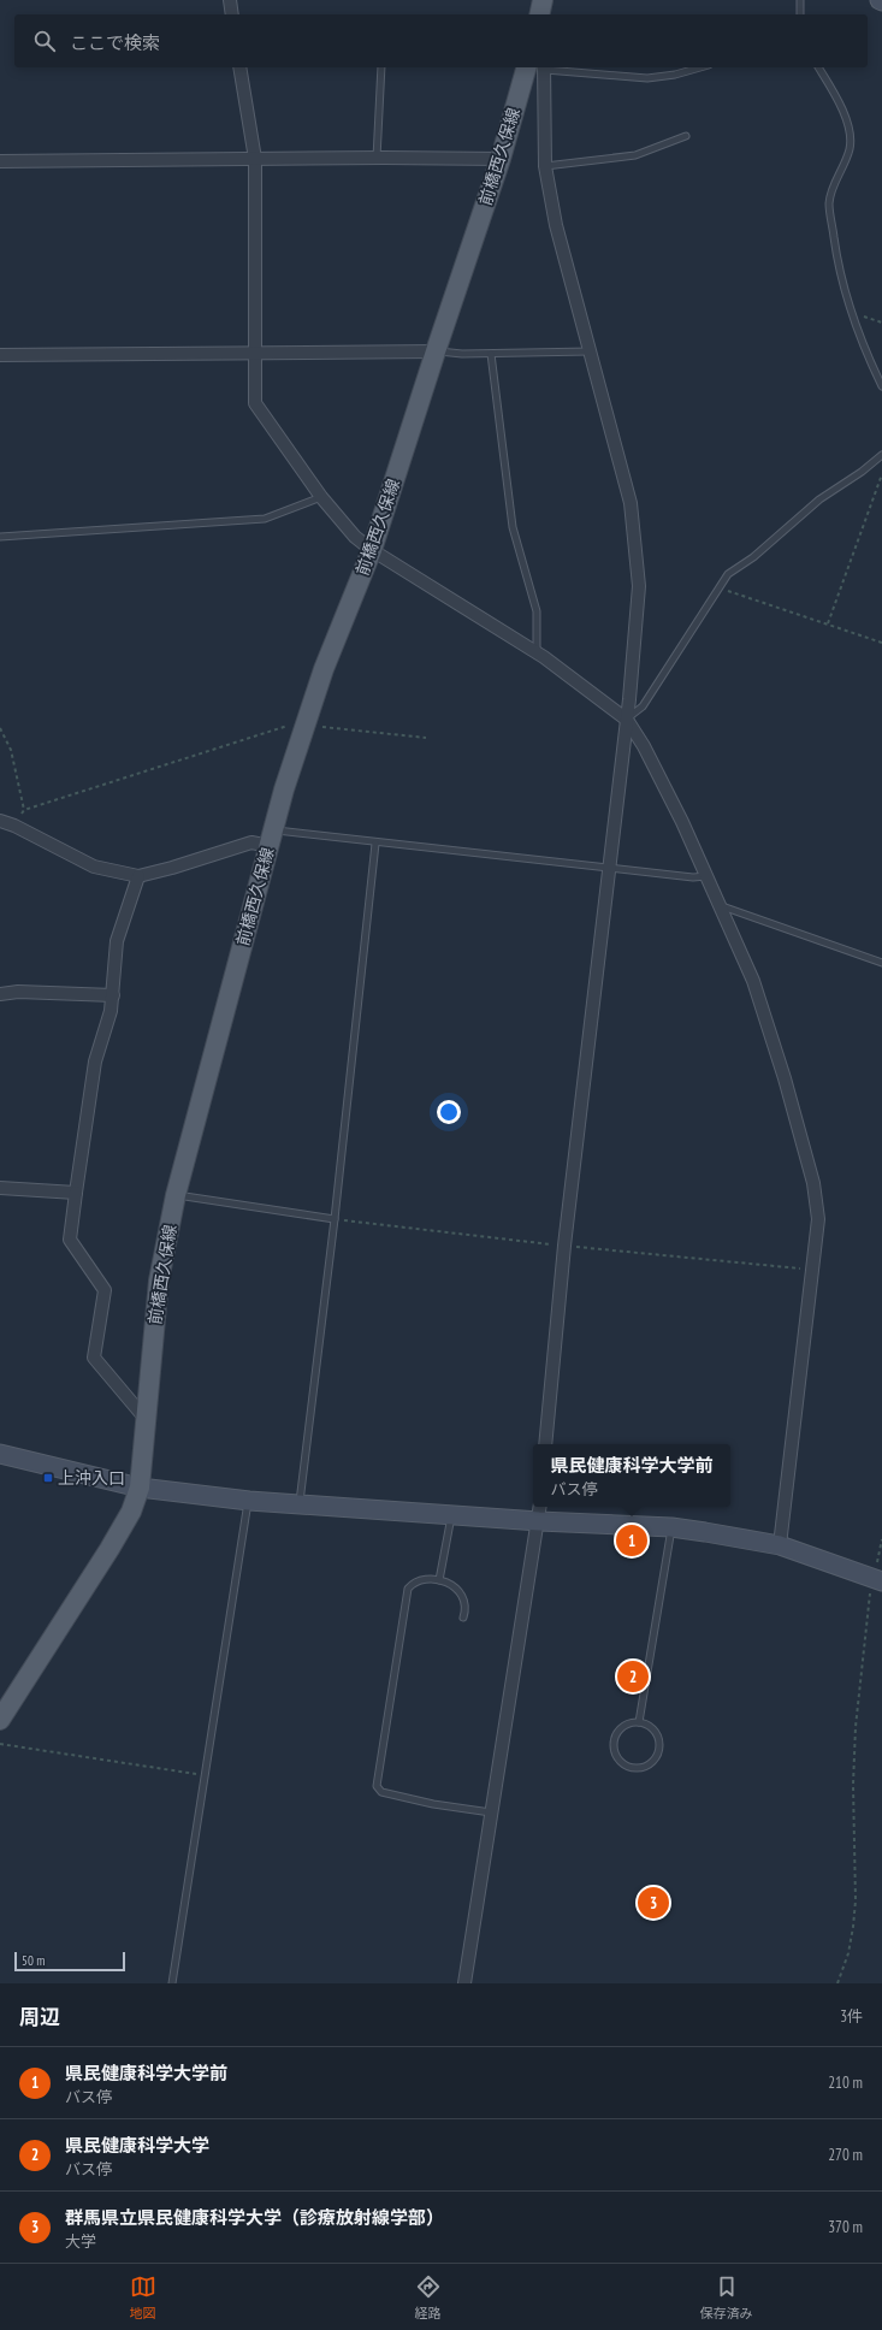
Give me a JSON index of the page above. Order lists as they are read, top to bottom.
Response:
{
  "streets": {
    "main road": ["前橋西久保線"]
  },
  "places": {
    "transit": ["上沖入口"]
  },
  "scale_bar": "50 m",
  "page": {
    "search": "ここで検索",
    "popup": ["県民健康科学大学前", "バス停"],
    "pins": ["1", "2", "3"],
    "scale": "50 m",
    "heading": ["周辺", "3件"],
    "list": [
      {
        "mark": "1",
        "name": "県民健康科学大学前",
        "note": "バス停",
        "value": "210 m"
      },
      {
        "mark": "2",
        "name": "県民健康科学大学",
        "note": "バス停",
        "value": "270 m"
      },
      {
        "mark": "3",
        "name": "群馬県立県民健康科学大学（診療放射線学部）",
        "note": "大学",
        "value": "370 m"
      }
    ],
    "nav": ["地図", "経路", "保存済み"]
  }
}
